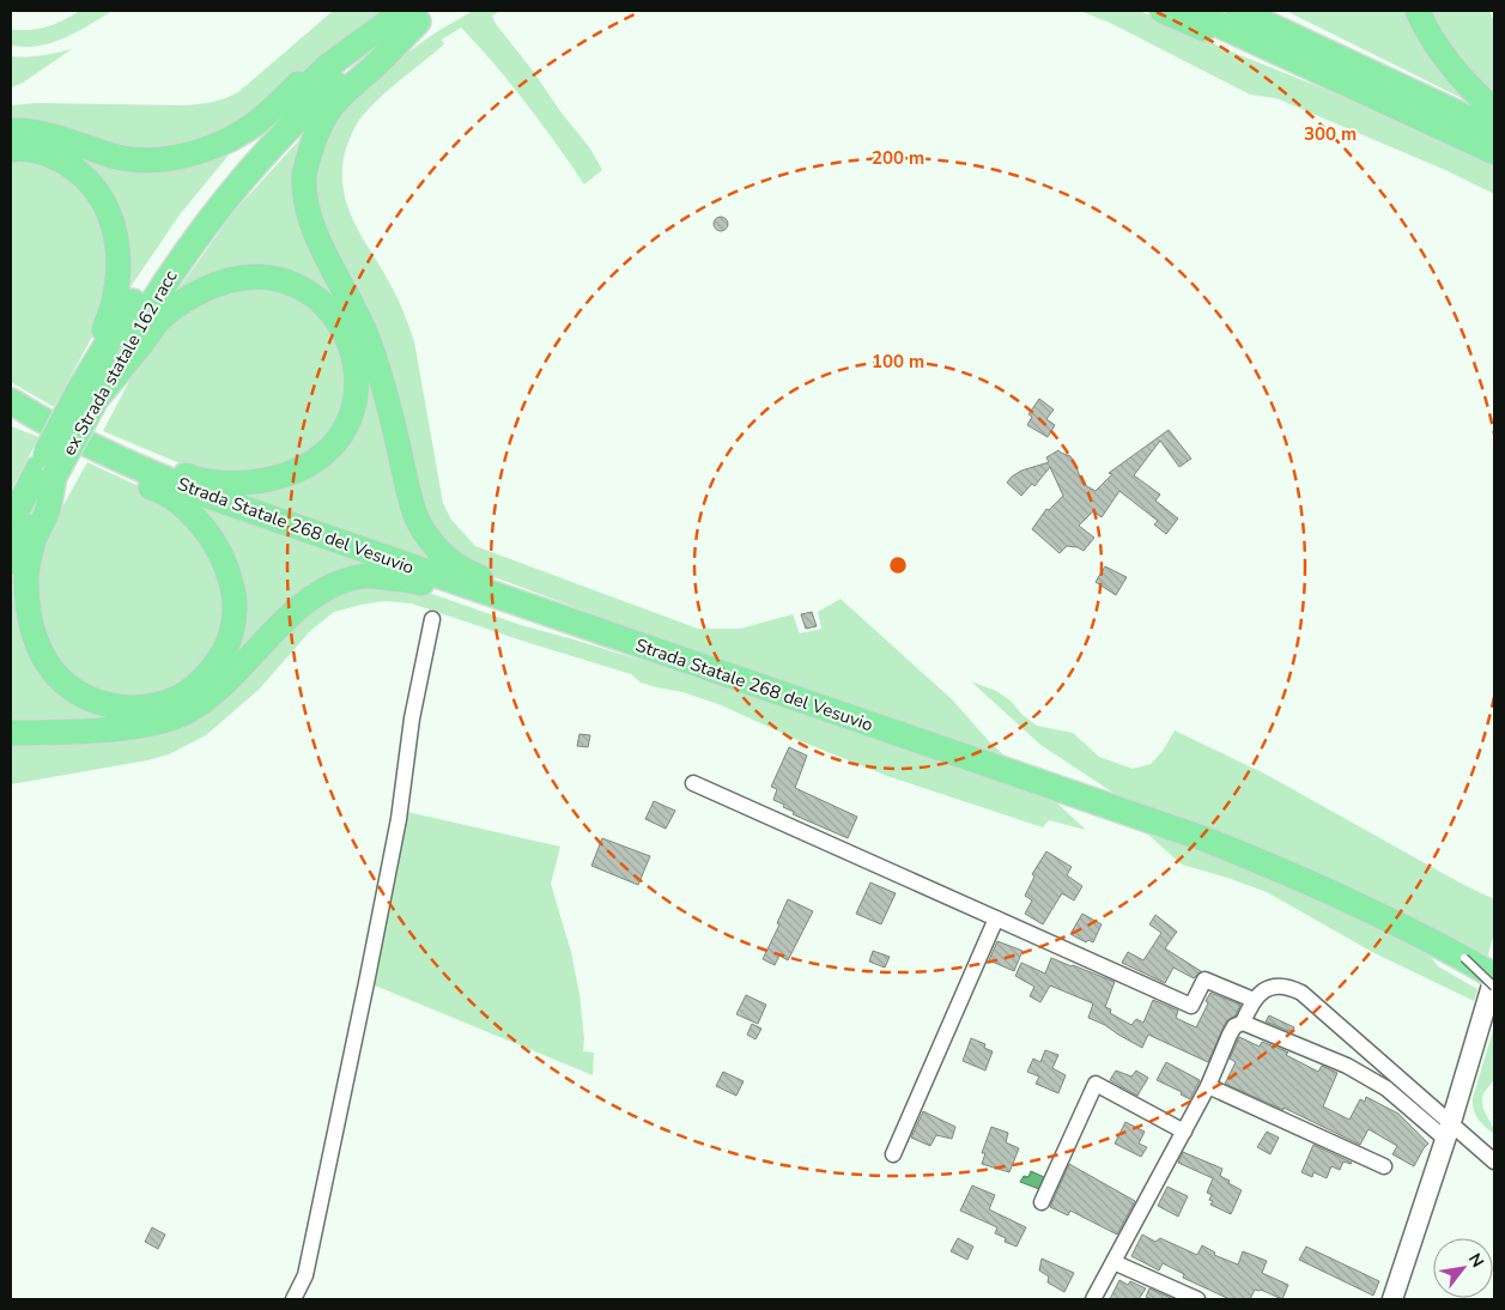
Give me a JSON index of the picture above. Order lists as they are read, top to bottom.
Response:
{
  "streets": {
    "highway": ["ex Strada statale 162 racc", "Strada Statale 268 del Vesuvio"]
  },
  "north": "top right",
  "rings": ["300 m", "200 m", "100 m"]
}
